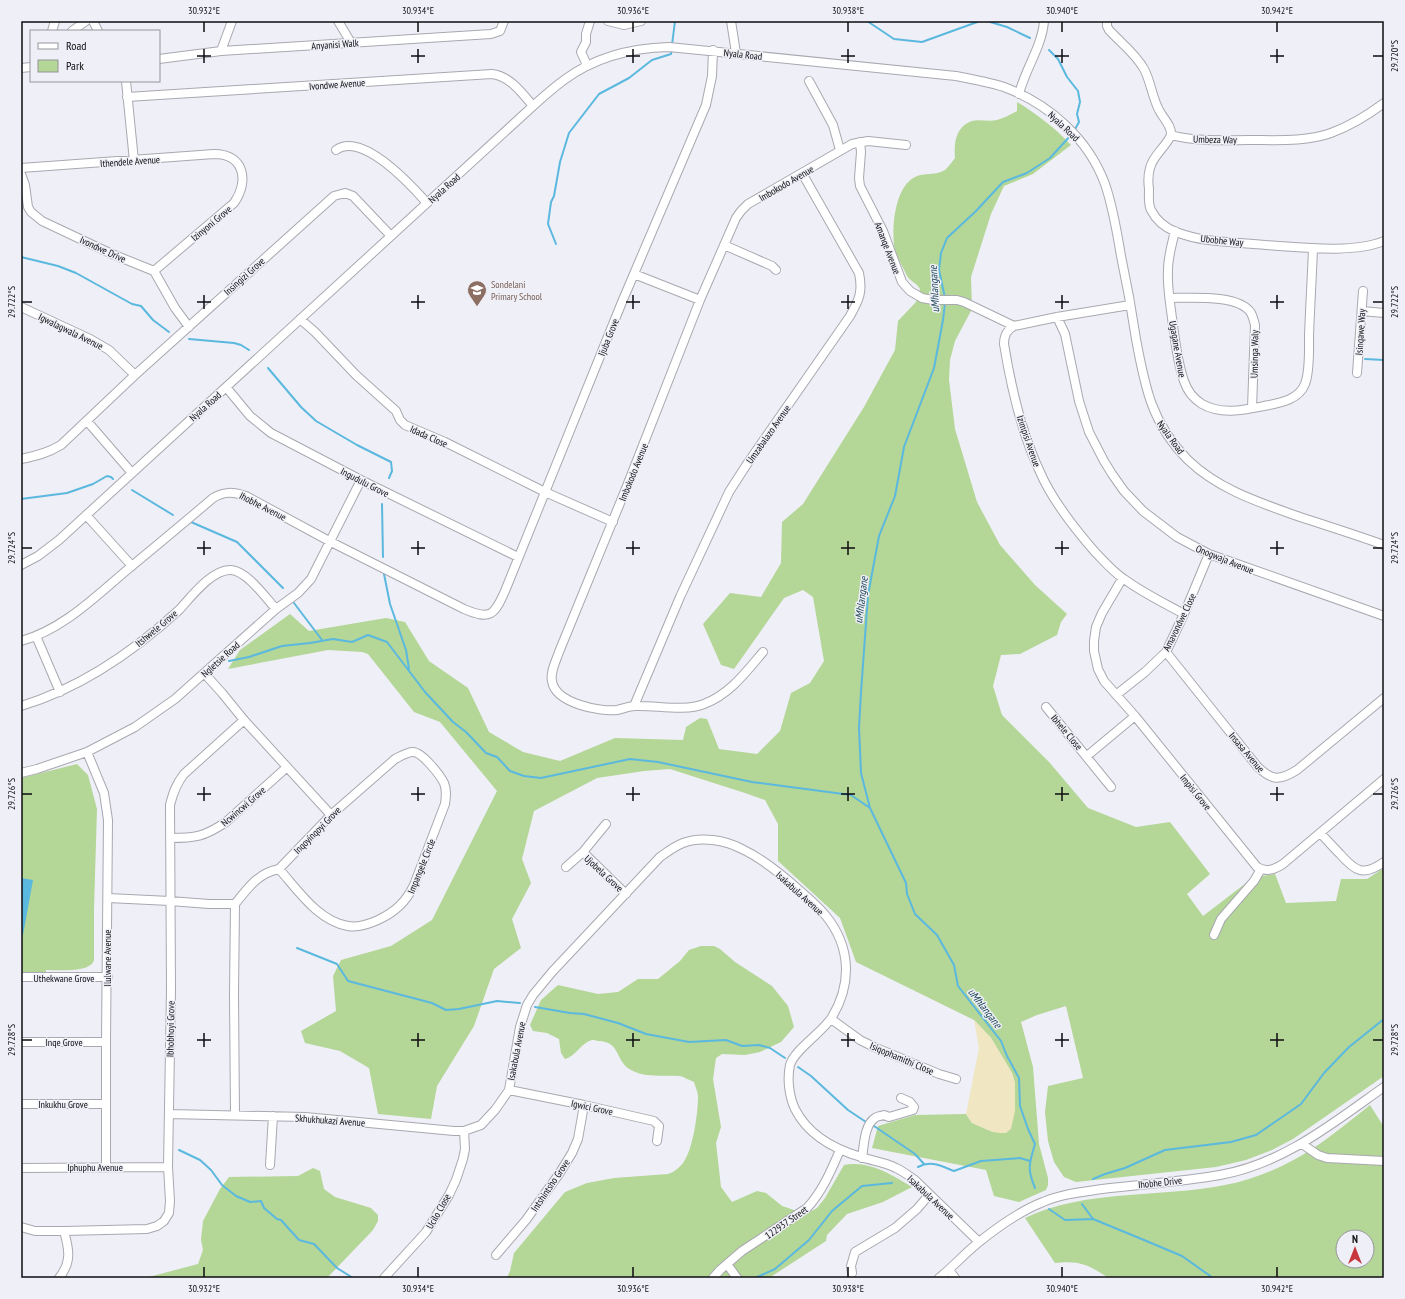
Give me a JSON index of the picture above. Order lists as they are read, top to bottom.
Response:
{
  "streets": {
    "street": [
      "Anyanisi Walk",
      "Nyala Road",
      "Ivondwe Avenue",
      "Umbeza Way",
      "Ithendele Avenue",
      "Imbokodo Avenue",
      "Izinyoni Grove",
      "Ubobhe Way",
      "Amanqe Avenue",
      "Ivondwe Drive",
      "Insingizi Grove",
      "Igwalagwala Avenue",
      "Isinqawe Way",
      "Ijuba Grove",
      "Ugagane Avenue",
      "Umsinga Waly",
      "Umzabalazo Avenue",
      "Idada Close",
      "Izimpisi Avenue",
      "Ingudulu Grove",
      "Ihobhe Avenue",
      "Onogwaja Avenue",
      "Amavondwe Close",
      "Itshwele Grove",
      "Ngletsie Road",
      "Ibhele Close",
      "Insasa Avenue",
      "Impisi Grove",
      "Ncwincwi Grove",
      "Inqoyinqoyi Grove",
      "Impangele Circle",
      "Ujobela Grove",
      "Isakabula Avenue",
      "Ilulwane Avenue",
      "Uthekwane Grove",
      "Ibhobhoyi Grove",
      "Inqe Grove",
      "Isiqophamithi Close",
      "Inkukhu Grove",
      "Igwici Grove",
      "Skhukhukazi Avenue",
      "Iphuphu Avenue",
      "Ihobhe Drive",
      "Intshintsho Grove",
      "Ucilo Close",
      "122937 Street"
    ]
  },
  "crossings": [
    ["Nyala Road", "Ivondwe Avenue"],
    ["Nyala Road", "Insingizi Grove"],
    ["Nyala Road", "Ijuba Grove"],
    ["Nyala Road", "Idada Close"],
    ["Nyala Road", "Ingudulu Grove"],
    ["Umbeza Way", "Ubobhe Way"],
    ["Ithendele Avenue", "Izinyoni Grove"],
    ["Imbokodo Avenue", "Amanqe Avenue"],
    ["Imbokodo Avenue", "Umzabalazo Avenue"],
    ["Imbokodo Avenue", "Idada Close"],
    ["Izinyoni Grove", "Ivondwe Drive"],
    ["Ubobhe Way", "Ugagane Avenue"],
    ["Amanqe Avenue", "Izimpisi Avenue"],
    ["Insingizi Grove", "Igwalagwala Avenue"],
    ["Ijuba Grove", "Idada Close"],
    ["Ijuba Grove", "Ingudulu Grove"],
    ["Ijuba Grove", "Ihobhe Avenue"],
    ["Ugagane Avenue", "Umsinga Waly"],
    ["Izimpisi Avenue", "Amavondwe Close"],
    ["Izimpisi Avenue", "Impisi Grove"],
    ["Ingudulu Grove", "Ngletsie Road"],
    ["Ihobhe Avenue", "Ngletsie Road"],
    ["Onogwaja Avenue", "Amavondwe Close"],
    ["Amavondwe Close", "Insasa Avenue"],
    ["Amavondwe Close", "Impisi Grove"],
    ["Itshwele Grove", "Ngletsie Road"],
    ["Ngletsie Road", "Ilulwane Avenue"],
    ["Ibhele Close", "Impisi Grove"],
    ["Ncwincwi Grove", "Ibhobhoyi Grove"],
    ["Inqoyinqoyi Grove", "Impangele Circle"],
    ["Ujobela Grove", "Isakabula Avenue"],
    ["Isakabula Avenue", "Isiqophamithi Close"],
    ["Isakabula Avenue", "Igwici Grove"],
    ["Isakabula Avenue", "Skhukhukazi Avenue"],
    ["Isakabula Avenue", "Ihobhe Drive"],
    ["Isakabula Avenue", "122937 Street"],
    ["Ilulwane Avenue", "Uthekwane Grove"],
    ["Ilulwane Avenue", "Inqe Grove"],
    ["Ilulwane Avenue", "Inkukhu Grove"],
    ["Ilulwane Avenue", "Iphuphu Avenue"],
    ["Ibhobhoyi Grove", "Skhukhukazi Avenue"],
    ["Ibhobhoyi Grove", "Iphuphu Avenue"],
    ["Igwici Grove", "Intshintsho Grove"],
    ["Skhukhukazi Avenue", "Ucilo Close"]
  ],
  "water": ["uMhlangane"],
  "places": {
    "school or university": ["Sondelani Primary School"]
  },
  "legend": ["Road", "Park"],
  "north": "top",
  "coordinates": [
    "30.932°E",
    "30.934°E",
    "30.936°E",
    "30.938°E",
    "30.940°E",
    "30.942°E",
    "29.720°S",
    "29.722°S",
    "29.724°S",
    "29.726°S",
    "29.728°S"
  ]
}
